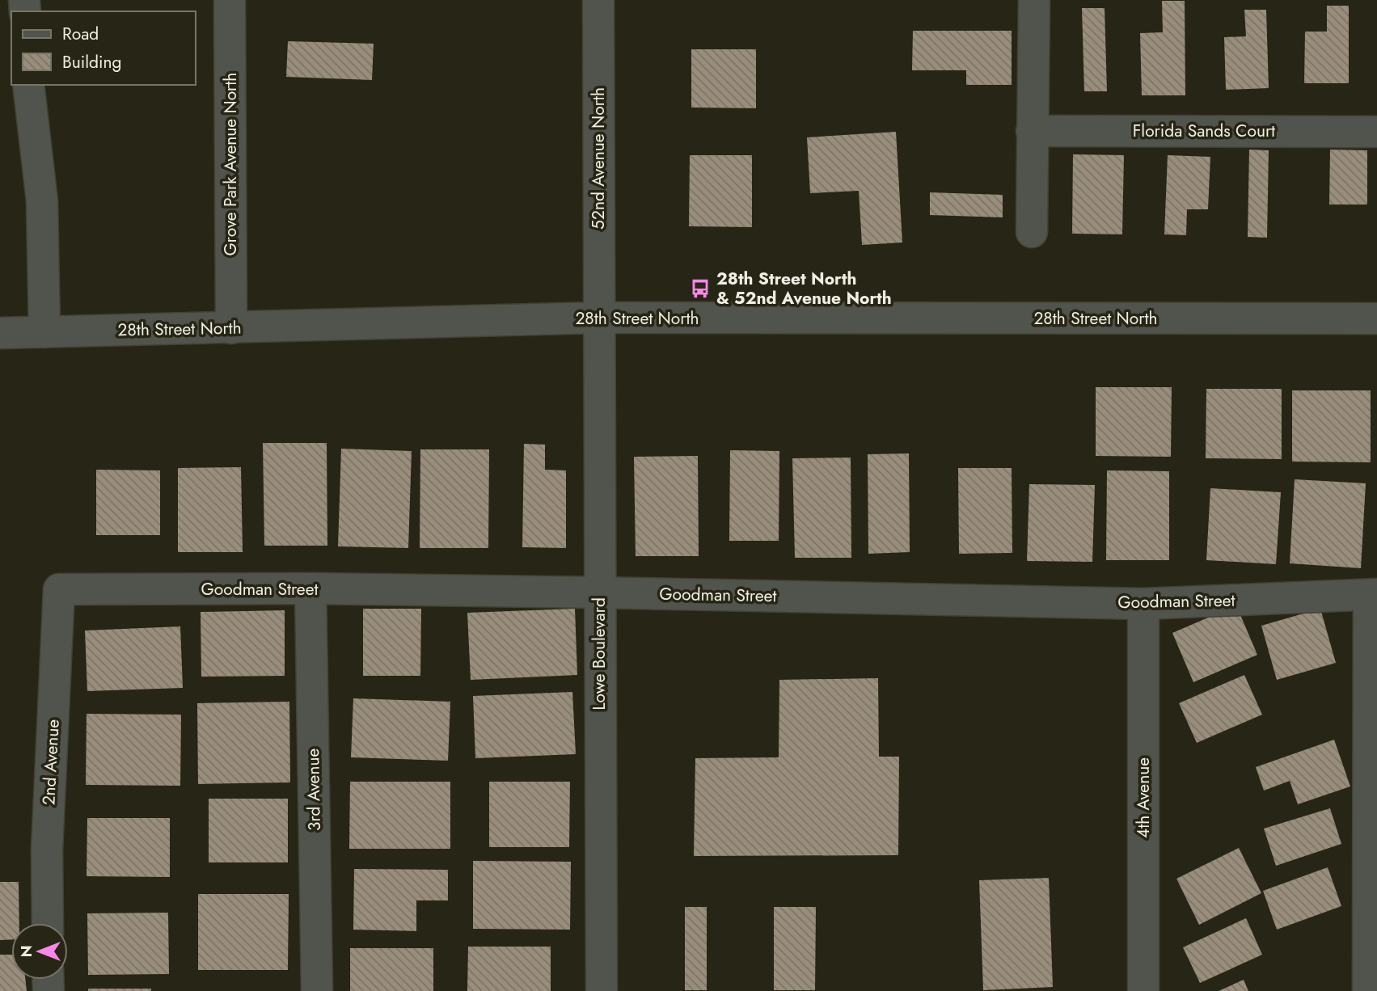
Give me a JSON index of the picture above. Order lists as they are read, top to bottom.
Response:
{
  "streets": {
    "street": [
      "Florida Sands Court",
      "52nd Avenue North",
      "Grove Park Avenue North",
      "28th Street North",
      "Goodman Street",
      "Lowe Boulevard",
      "2nd Avenue",
      "3rd Avenue",
      "4th Avenue"
    ]
  },
  "crossings": [
    ["52nd Avenue North", "28th Street North"],
    ["52nd Avenue North", "Lowe Boulevard"],
    ["Grove Park Avenue North", "28th Street North"],
    ["28th Street North", "Lowe Boulevard"],
    ["Goodman Street", "Lowe Boulevard"],
    ["Goodman Street", "2nd Avenue"],
    ["Goodman Street", "3rd Avenue"],
    ["Goodman Street", "4th Avenue"]
  ],
  "places": {
    "bus stop": ["28th Street North & 52nd Avenue North"]
  },
  "legend": ["Road", "Building"],
  "north": "left"
}
